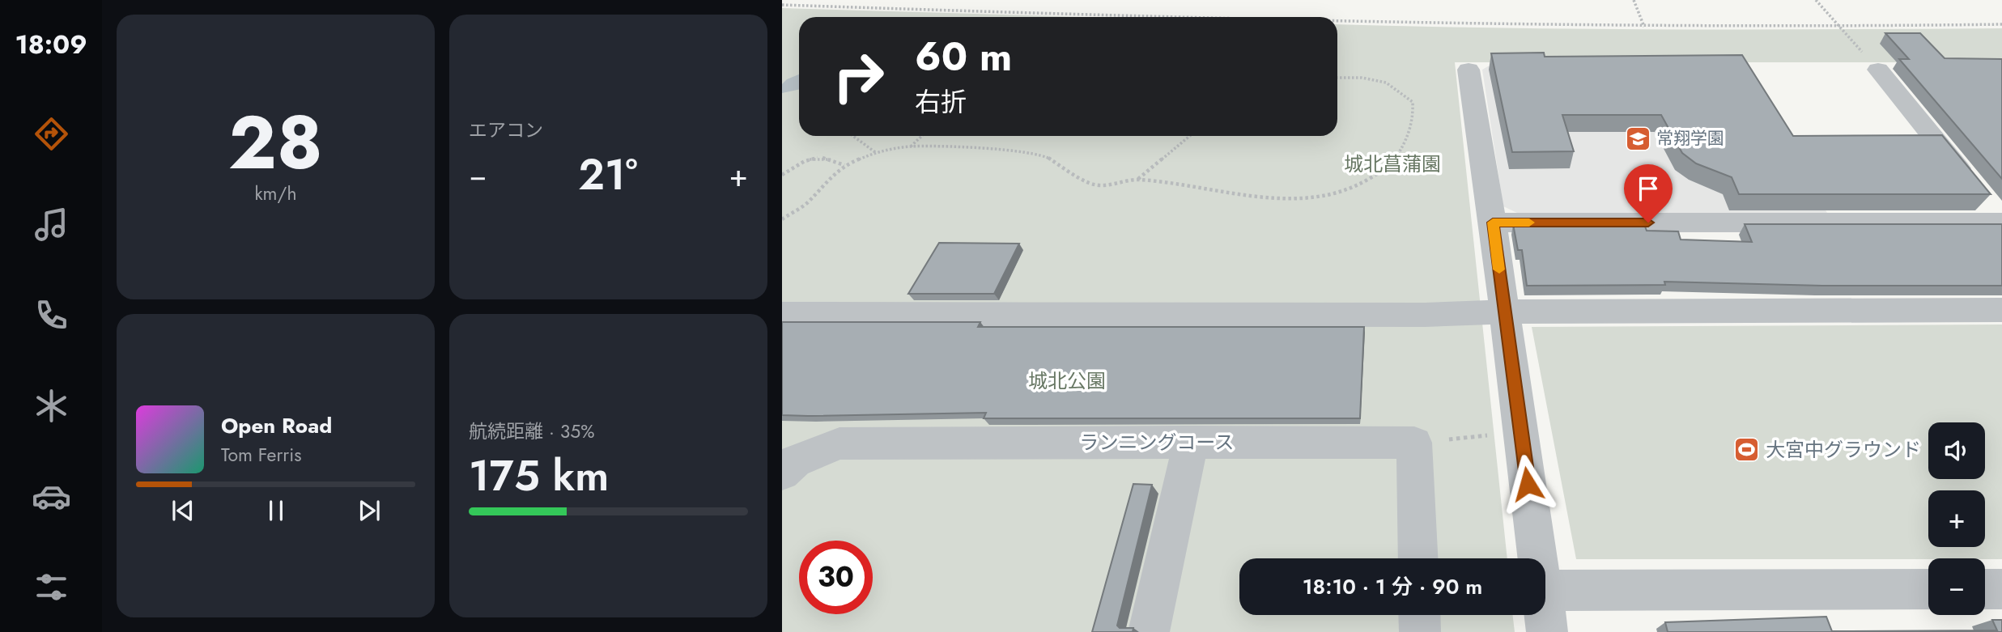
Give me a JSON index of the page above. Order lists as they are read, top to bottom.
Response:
{
  "streets": {
    "street": ["ランニングコース"]
  },
  "parks": ["城北菖蒲園", "城北公園"],
  "places": {
    "school or university": ["常翔学園"],
    "sports": ["大宮中グラウンド"]
  },
  "page": {
    "tabs": "18:09",
    "tile": [
      ["28", "km/h"],
      "エアコン",
      ["航続距離 · 35%", "175 km"]
    ],
    "turn": ["60 m", "右折"],
    "heat": ["−", "21°", "+"],
    "song": ["Open Road", "Tom Ferris"],
    "map_buttons": ["+", "−"],
    "limit": "30",
    "trip": "18:10 · 1 分 · 90 m"
  }
}
